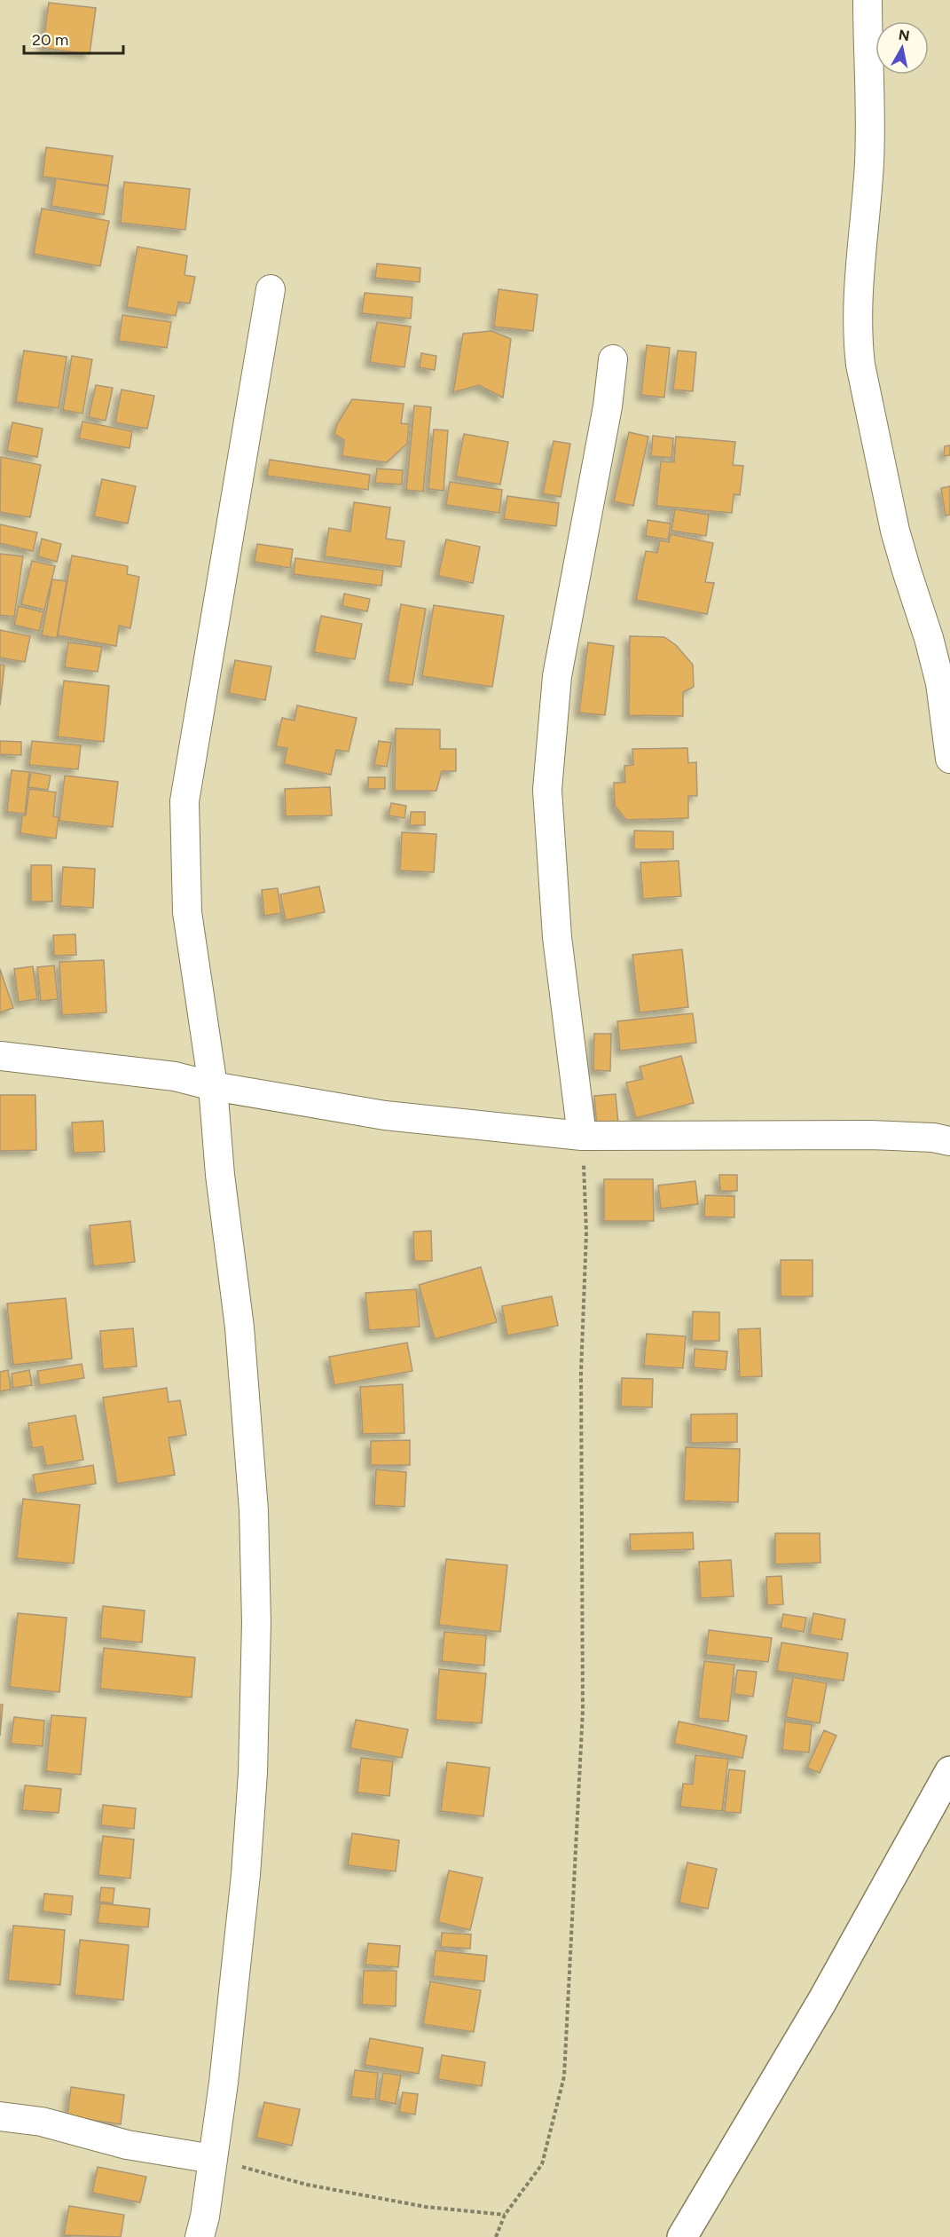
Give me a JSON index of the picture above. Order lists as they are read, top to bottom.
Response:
{
  "scale_bar": "20 m",
  "north": "top"
}
